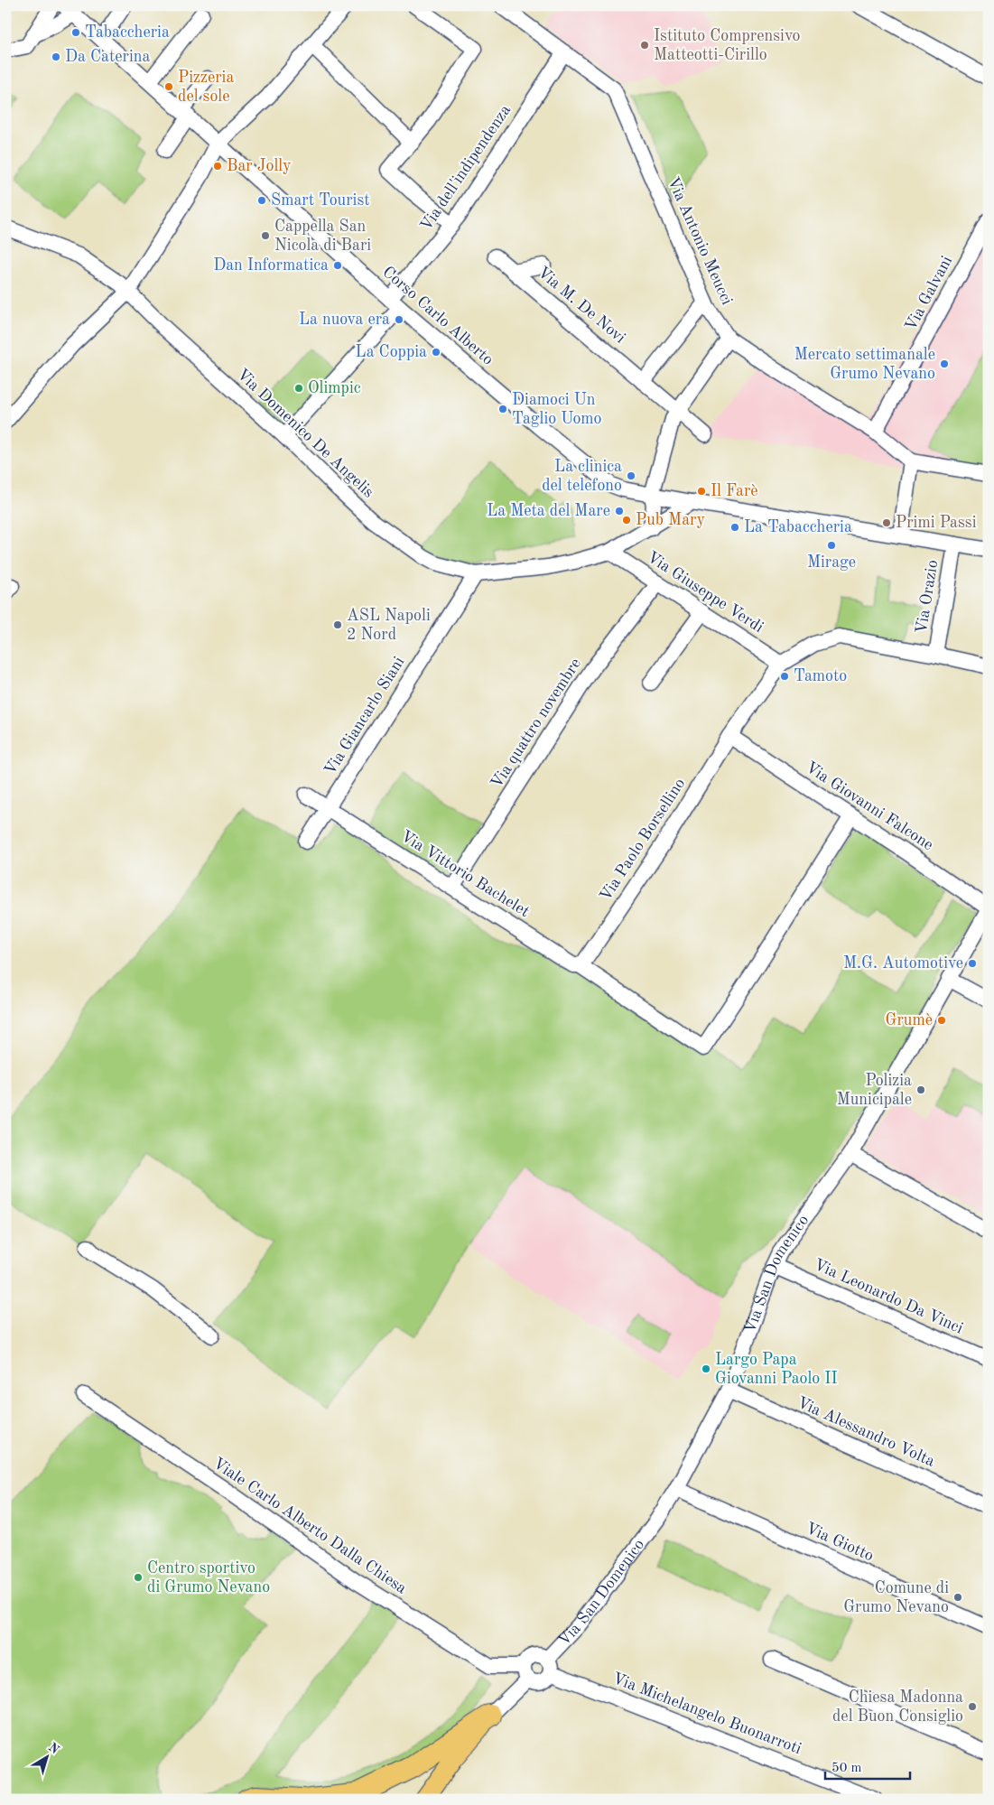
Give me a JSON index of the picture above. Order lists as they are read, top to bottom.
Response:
{
  "streets": {
    "street": [
      "Via dell'indipendenza",
      "Via Antonio Meucci",
      "Via Galvani",
      "Via M. De Novi",
      "Corso Carlo Alberto",
      "Via Domenico De Angelis",
      "Via Giuseppe Verdi",
      "Via Orazio",
      "Via Giancarlo Siani",
      "Via quattro novembre",
      "Via Giovanni Falcone",
      "Via Paolo Borsellino",
      "Via Vittorio Bachelet",
      "Via San Domenico",
      "Via Leonardo Da Vinci",
      "Via Alessandro Volta",
      "Viale Carlo Alberto Dalla Chiesa",
      "Via Giotto",
      "Via Michelangelo Buonarroti"
    ]
  },
  "crossings": [
    ["Via dell'indipendenza", "Via Antonio Meucci"],
    ["Via dell'indipendenza", "Corso Carlo Alberto"],
    ["Via dell'indipendenza", "Via Domenico De Angelis"],
    ["Via Antonio Meucci", "Via Galvani"],
    ["Corso Carlo Alberto", "Via Orazio"],
    ["Via Domenico De Angelis", "Via Giancarlo Siani"],
    ["Via Giuseppe Verdi", "Via quattro novembre"],
    ["Via Giuseppe Verdi", "Via Paolo Borsellino"],
    ["Via Giancarlo Siani", "Via Vittorio Bachelet"],
    ["Via quattro novembre", "Via Vittorio Bachelet"],
    ["Via Giovanni Falcone", "Via Paolo Borsellino"],
    ["Via Giovanni Falcone", "Via Vittorio Bachelet"],
    ["Via Giovanni Falcone", "Via San Domenico"],
    ["Via Paolo Borsellino", "Via Vittorio Bachelet"],
    ["Via San Domenico", "Via Leonardo Da Vinci"],
    ["Via San Domenico", "Via Alessandro Volta"],
    ["Via San Domenico", "Viale Carlo Alberto Dalla Chiesa"],
    ["Via San Domenico", "Via Giotto"],
    ["Via San Domenico", "Via Michelangelo Buonarroti"],
    ["Viale Carlo Alberto Dalla Chiesa", "Via Michelangelo Buonarroti"]
  ],
  "places": [
    "Tabaccheria",
    "Istituto Comprensivo Matteotti-Cirillo",
    "Da Caterina",
    "Pizzeria del sole",
    "Bar Jolly",
    "Smart Tourist",
    "Cappella San Nicola di Bari",
    "Dan Informatica",
    "La nuova era",
    "La Coppia",
    "Mercato settimanale Grumo Nevano",
    "Olimpic",
    "Diamoci Un Taglio Uomo",
    "La clinica del telefono",
    "Il Farè",
    "La Meta del Mare",
    "Pub Mary",
    "Primi Passi",
    "La Tabaccheria",
    "Mirage",
    "ASL Napoli 2 Nord",
    "Tamoto",
    "M.G. Automotive",
    "Grumè",
    "Polizia Municipale",
    "Largo Papa Giovanni Paolo II",
    "Centro sportivo di Grumo Nevano",
    "Comune di Grumo Nevano",
    "Chiesa Madonna del Buon Consiglio"
  ],
  "scale_bar": "50 m",
  "north": "top right"
}
